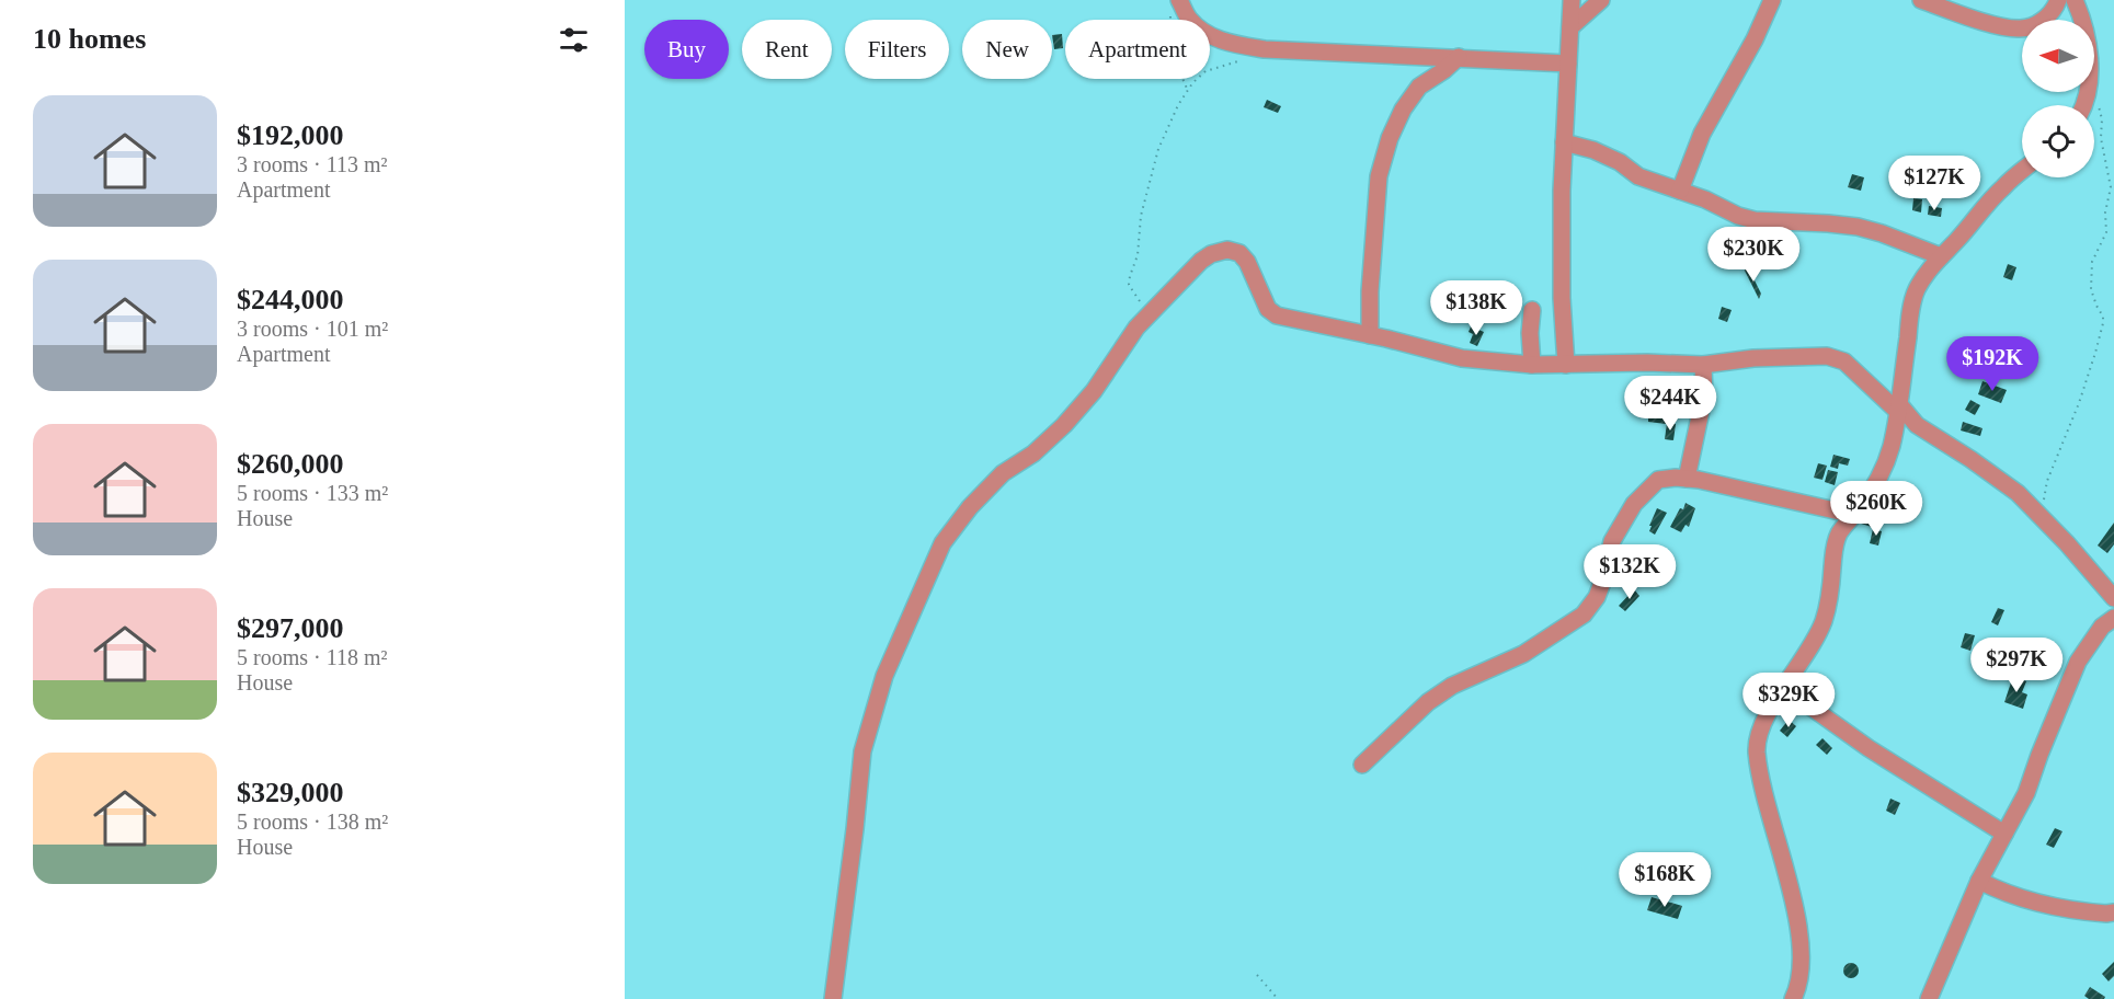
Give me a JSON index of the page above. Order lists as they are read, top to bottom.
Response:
{
  "north": "left",
  "page": {
    "heading": "10 homes",
    "chip": [
      "Buy",
      "Rent",
      "Filters",
      "New",
      "Apartment"
    ],
    "list": [
      {
        "name": "$192,000",
        "note": "3 rooms · 113 m² · Apartment"
      },
      {
        "name": "$244,000",
        "note": "3 rooms · 101 m² · Apartment"
      },
      {
        "name": "$260,000",
        "note": "5 rooms · 133 m² · House"
      },
      {
        "name": "$297,000",
        "note": "5 rooms · 118 m² · House"
      },
      {
        "name": "$329,000",
        "note": "5 rooms · 138 m² · House"
      }
    ],
    "price": [
      "$127K",
      "$230K",
      "$138K",
      "$192K",
      "$244K",
      "$260K",
      "$132K",
      "$297K",
      "$329K",
      "$168K"
    ]
  }
}
